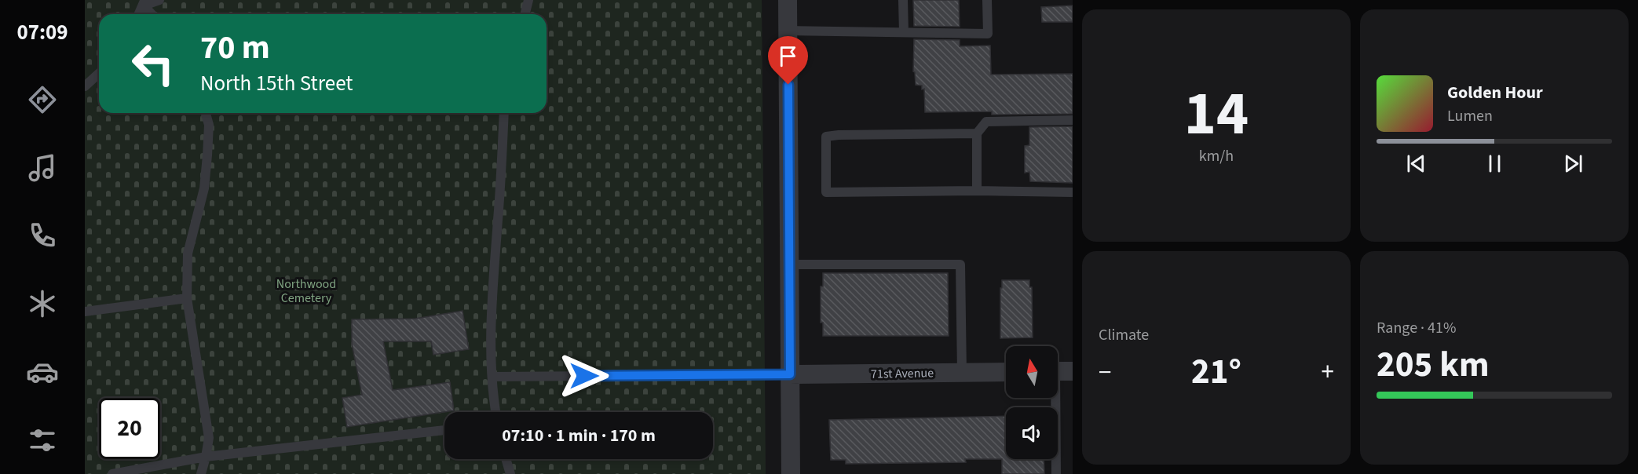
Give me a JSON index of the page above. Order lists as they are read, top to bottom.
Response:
{
  "streets": {
    "street": ["71st Avenue"]
  },
  "parks": ["Northwood Cemetery"],
  "north": "top",
  "page": {
    "tabs": "07:09",
    "tile": [
      ["14", "km/h"],
      "Climate",
      ["Range · 41%", "205 km"]
    ],
    "turn": ["70 m", "North 15th Street"],
    "song": ["Golden Hour", "Lumen"],
    "heat": ["−", "21°", "+"],
    "limit": "20",
    "trip": "07:10 · 1 min · 170 m"
  }
}
